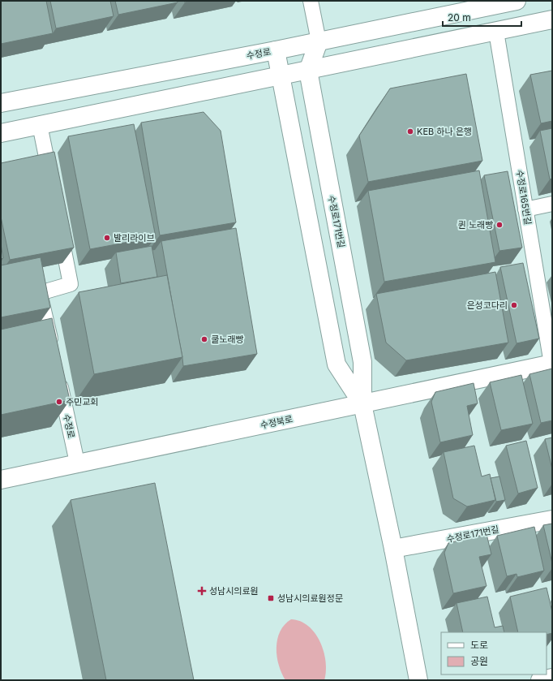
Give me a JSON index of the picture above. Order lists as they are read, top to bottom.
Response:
{
  "streets": {
    "street": ["수정로", "수정로171번길", "수정북로"],
    "lane": ["수정로165번길"]
  },
  "crossings": [
    ["수정로", "수정로171번길"],
    ["수정로", "수정북로"],
    ["수정로165번길", "수정북로"],
    ["수정로171번길", "수정북로"]
  ],
  "places": {
    "other": [
      "KEB 하나 은행",
      "퀸 노래빵",
      "발리라이브",
      "은성코다리",
      "쿨노래빵",
      "주민교회"
    ],
    "health": ["성남시의료원"],
    "transit": ["성남시의료원정문"]
  },
  "legend": ["도로", "공원"],
  "scale_bar": "20 m"
}
